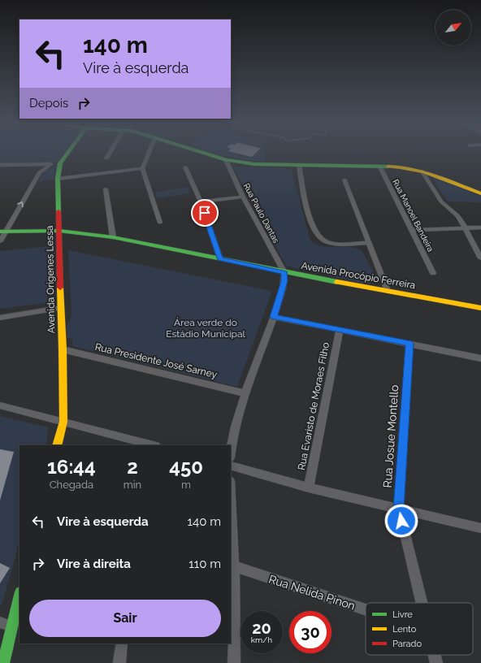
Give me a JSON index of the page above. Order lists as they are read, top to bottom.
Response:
{
  "streets": {
    "main road": ["Avenida Procópio Ferreira", "Avenida Origenes Lessa"],
    "street": [
      "Rua Paulo Dantas",
      "Rua Manoel Bandeira",
      "Rua Presidente José Sarney",
      "Rua Evaristo de Moraes Filho",
      "Rua Josue Montello",
      "Rua Nelida Pinon"
    ]
  },
  "crossings": [
    ["Rua Paulo Dantas", "Avenida Procópio Ferreira"],
    ["Avenida Procópio Ferreira", "Avenida Origenes Lessa"],
    ["Avenida Origenes Lessa", "Rua Presidente José Sarney"]
  ],
  "parks": ["Área verde do Estádio Municipal"],
  "legend": ["Livre", "Lento", "Parado"],
  "north": "top right",
  "page": {
    "turn": ["140 m", "Vire à esquerda"],
    "then": "Depois",
    "eta": [
      "16:44",
      "Chegada",
      "2",
      "min",
      "450",
      "m"
    ],
    "list": [
      {
        "name": "Vire à esquerda",
        "value": "140 m"
      },
      {
        "name": "Vire à direita",
        "value": "110 m"
      }
    ],
    "buttons": "Sair",
    "speed": "20 km/h",
    "limit": "30"
  }
}
